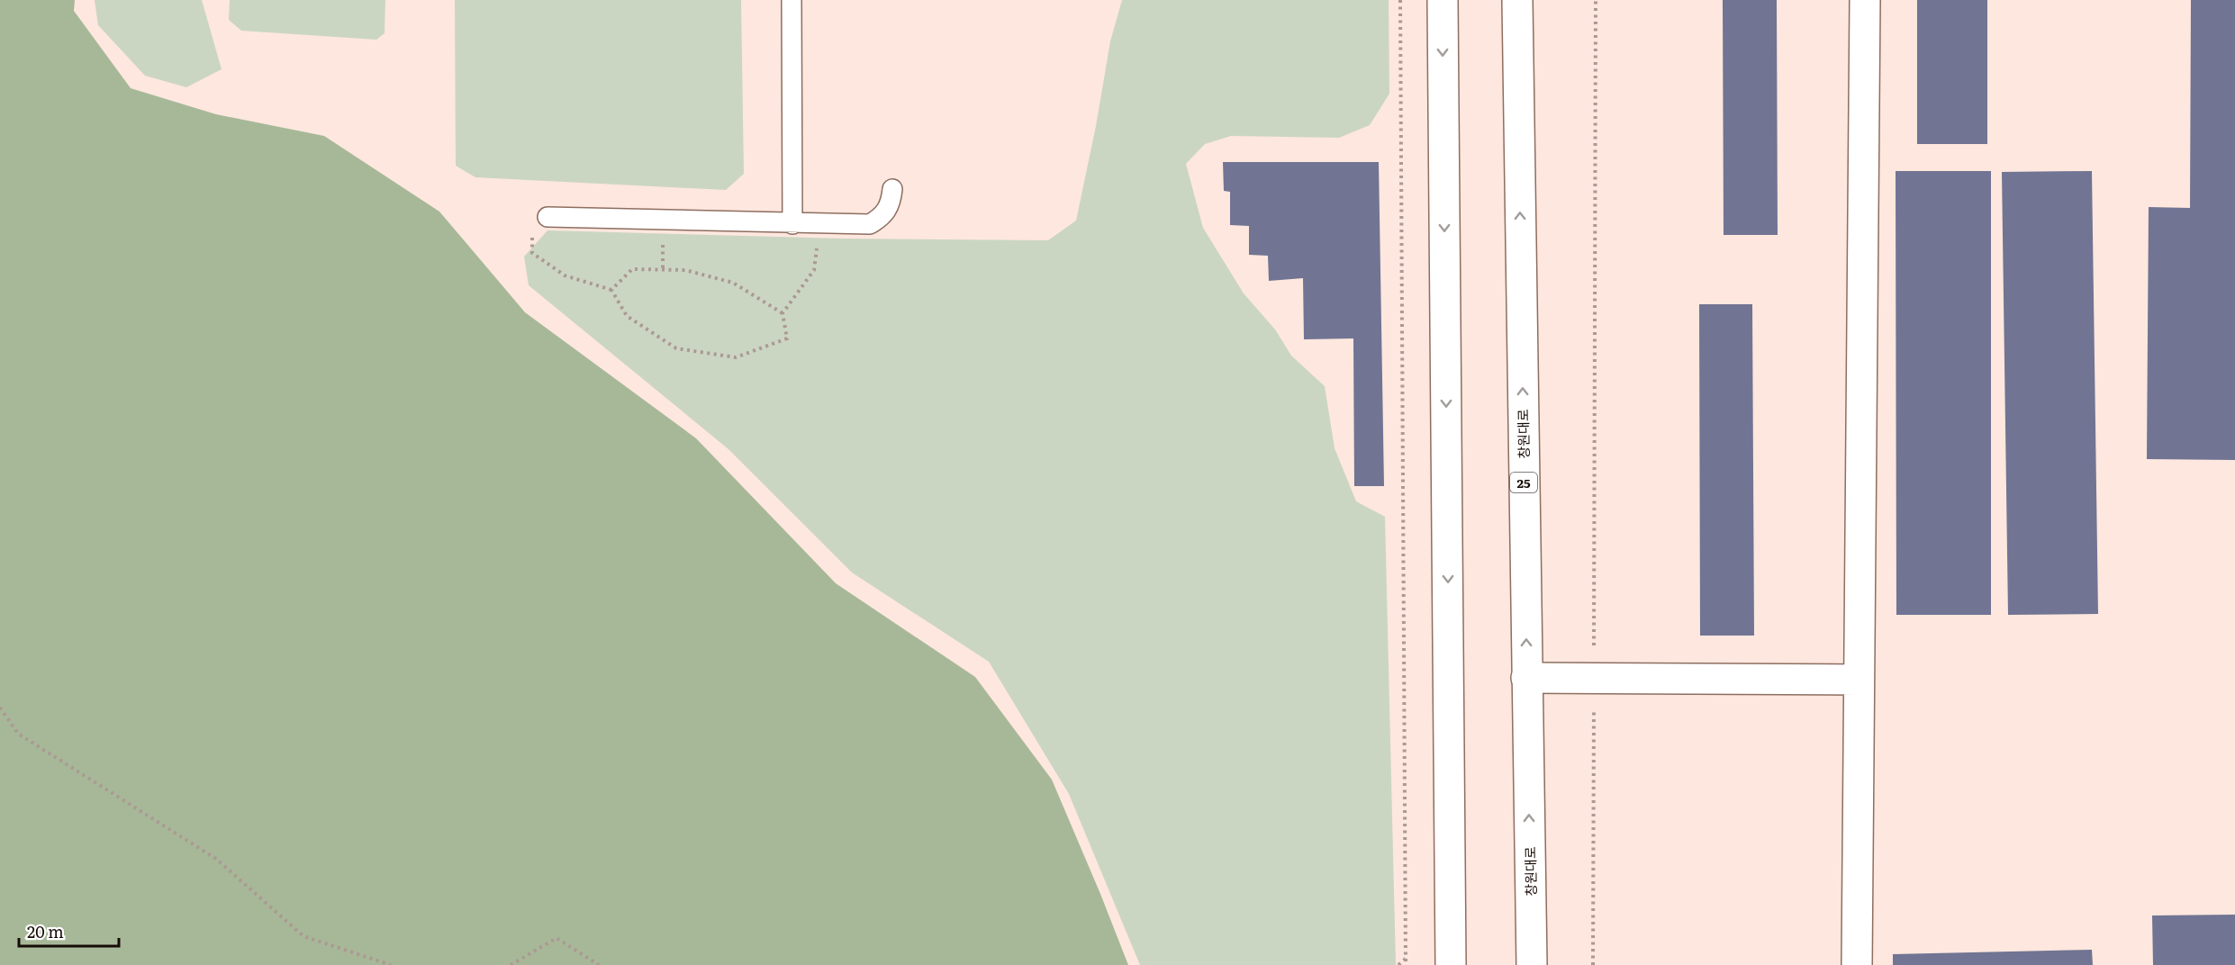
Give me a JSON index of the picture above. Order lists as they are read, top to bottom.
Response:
{
  "streets": {
    "main road": ["창원대로", "25"]
  },
  "scale_bar": "20 m"
}
